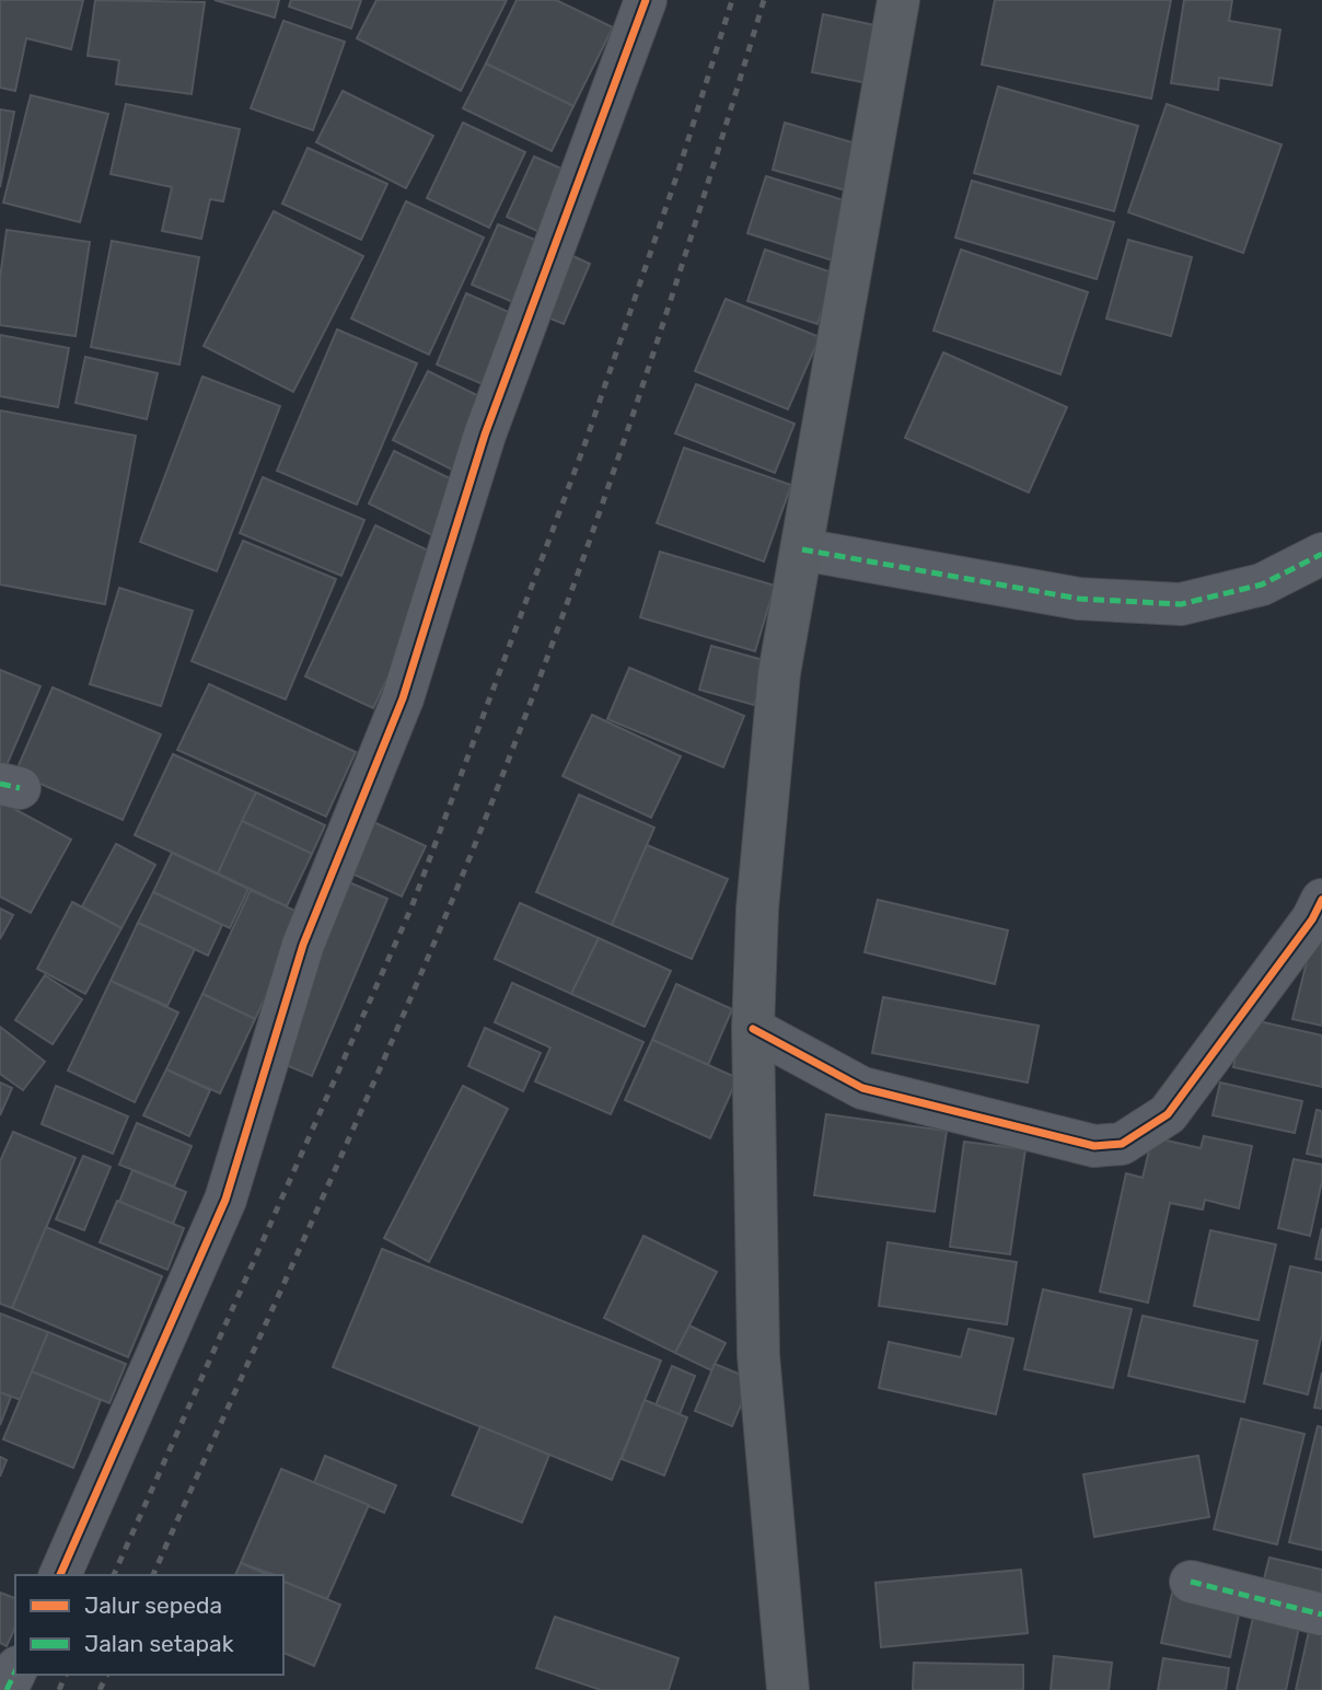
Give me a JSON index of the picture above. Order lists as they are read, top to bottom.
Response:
{
  "legend": ["Jalur sepeda", "Jalan setapak"]
}
